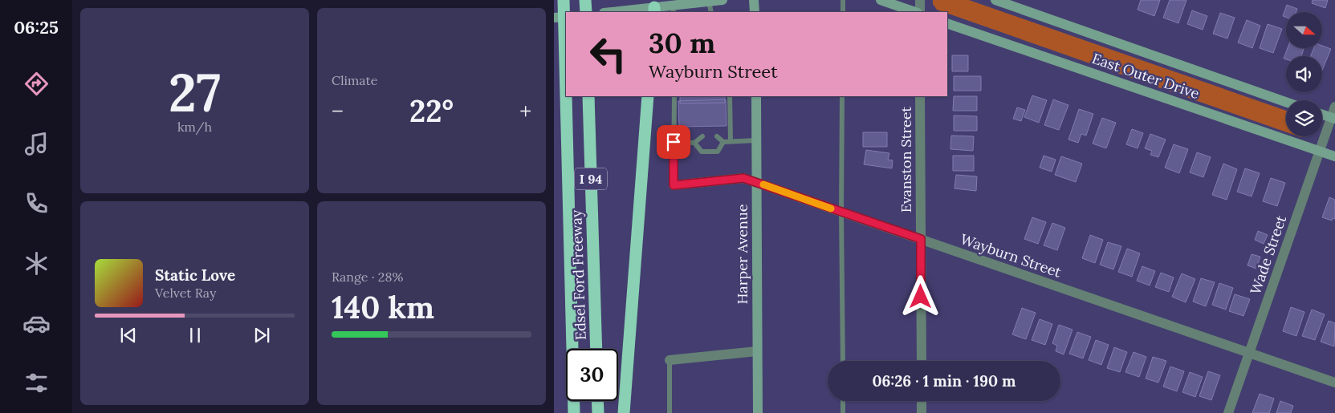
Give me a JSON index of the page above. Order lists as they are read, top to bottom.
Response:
{
  "streets": {
    "highway": ["I 94", "Edsel Ford Freeway"],
    "street": [
      "East Outer Drive",
      "Evanston Street",
      "Harper Avenue",
      "Wade Street",
      "Wayburn Street"
    ]
  },
  "crossings": [
    ["East Outer Drive", "Wade Street"],
    ["Evanston Street", "Wayburn Street"],
    ["Harper Avenue", "Wayburn Street"],
    ["Wade Street", "Wayburn Street"]
  ],
  "north": "right",
  "page": {
    "tabs": "06:25",
    "tile": [
      ["27", "km/h"],
      "Climate",
      ["Range · 28%", "140 km"]
    ],
    "turn": ["30 m", "Wayburn Street"],
    "heat": ["−", "22°", "+"],
    "song": ["Static Love", "Velvet Ray"],
    "limit": "30",
    "trip": "06:26 · 1 min · 190 m"
  }
}
